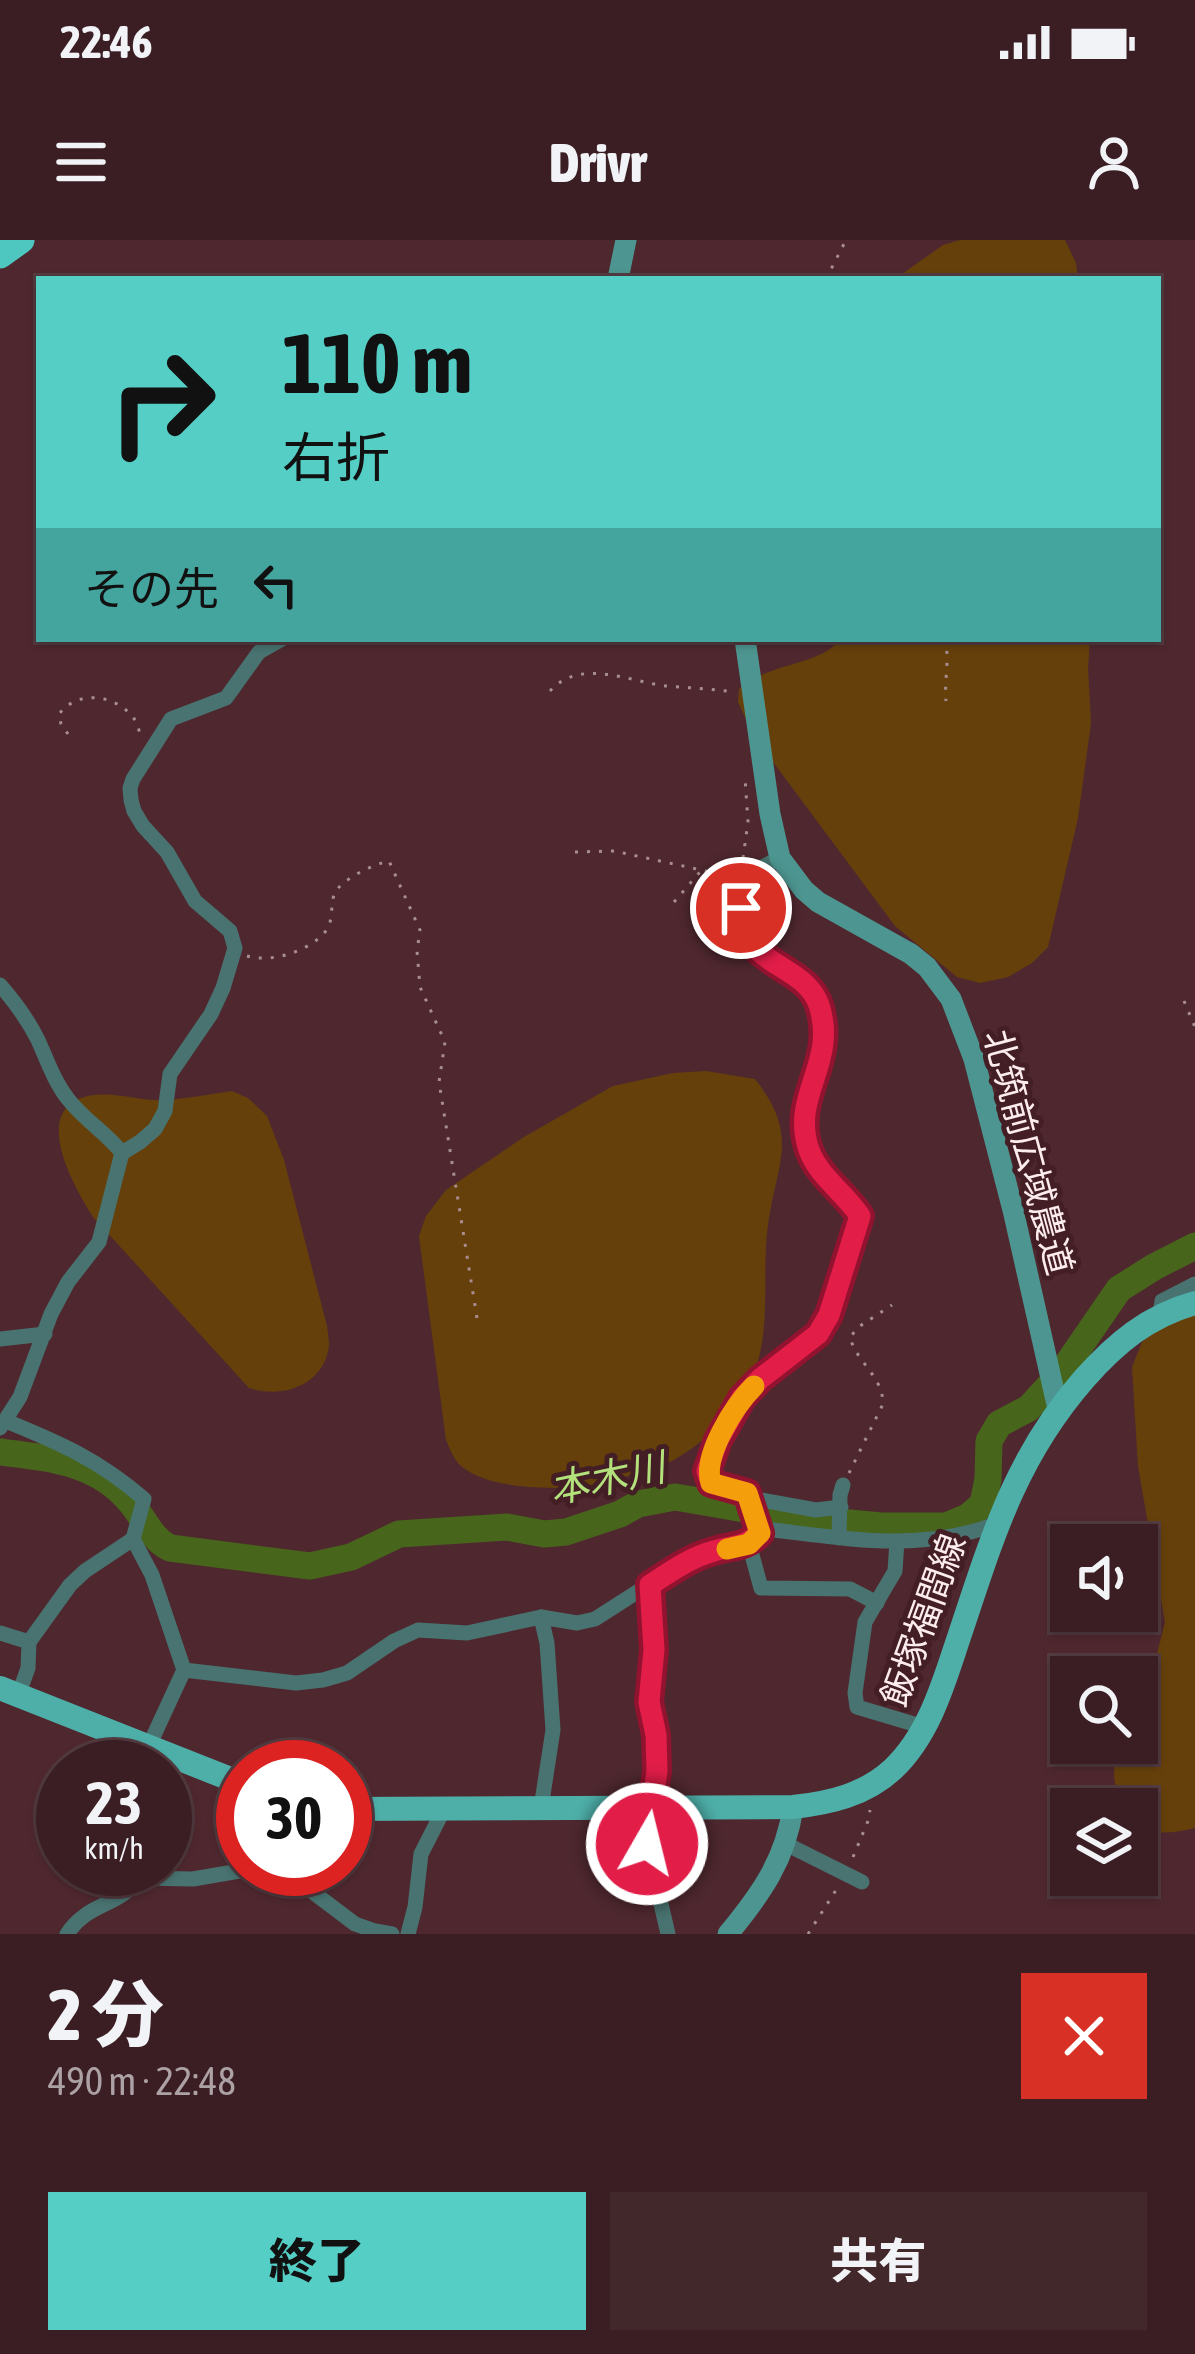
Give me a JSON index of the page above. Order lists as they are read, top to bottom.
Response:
{
  "streets": {
    "main road": ["飯塚福間線"],
    "street": ["北筑前広域農道"]
  },
  "crossings": [
    ["北筑前広域農道", "飯塚福間線"]
  ],
  "water": ["本木川"],
  "page": {
    "status": "22:46",
    "header": "Drivr",
    "turn": ["110 m", "右折"],
    "then": "その先",
    "speed": "23 km/h",
    "limit": "30",
    "heading": ["2 分", "490 m · 22:48"],
    "buttons": ["終了", "共有"]
  }
}
